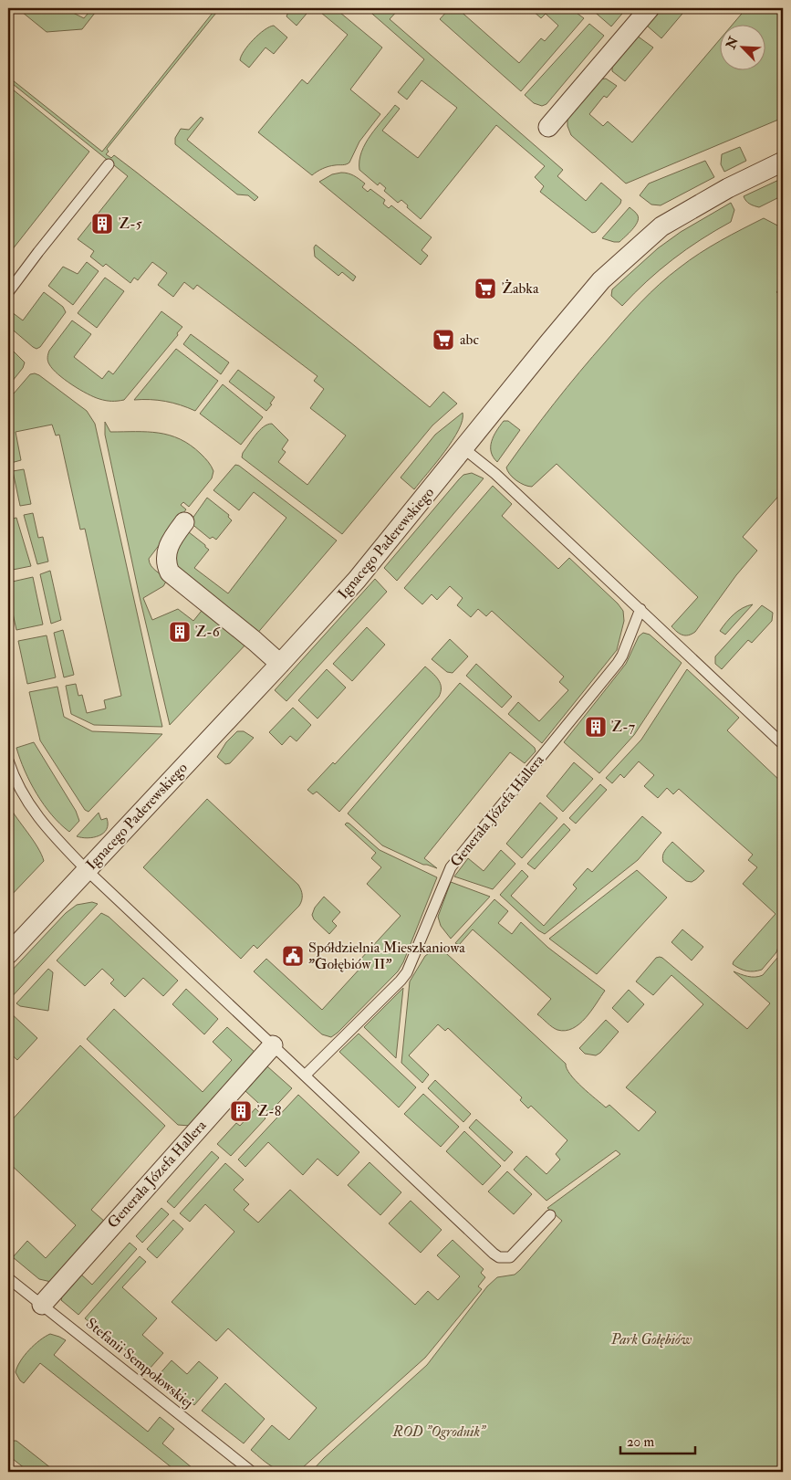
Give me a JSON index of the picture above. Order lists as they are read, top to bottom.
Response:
{
  "streets": {
    "street": ["Ignacego Paderewskiego", "Generała Józefa Hallera"],
    "lane": ["Stefanii Sempołowskiej"]
  },
  "crossings": [
    ["Generała Józefa Hallera", "Stefanii Sempołowskiej"]
  ],
  "parks": ["Park Gołębiów", "ROD \"Ogrodnik\""],
  "places": {
    "building": [
      "Z-5",
      "Z-6",
      "Z-7",
      "Z-8"
    ],
    "supermarket": ["Żabka", "abc"],
    "public building": ["Spółdzielnia Mieszkaniowa \"Gołębiów II\""]
  },
  "scale_bar": "20 m",
  "north": "top left"
}
